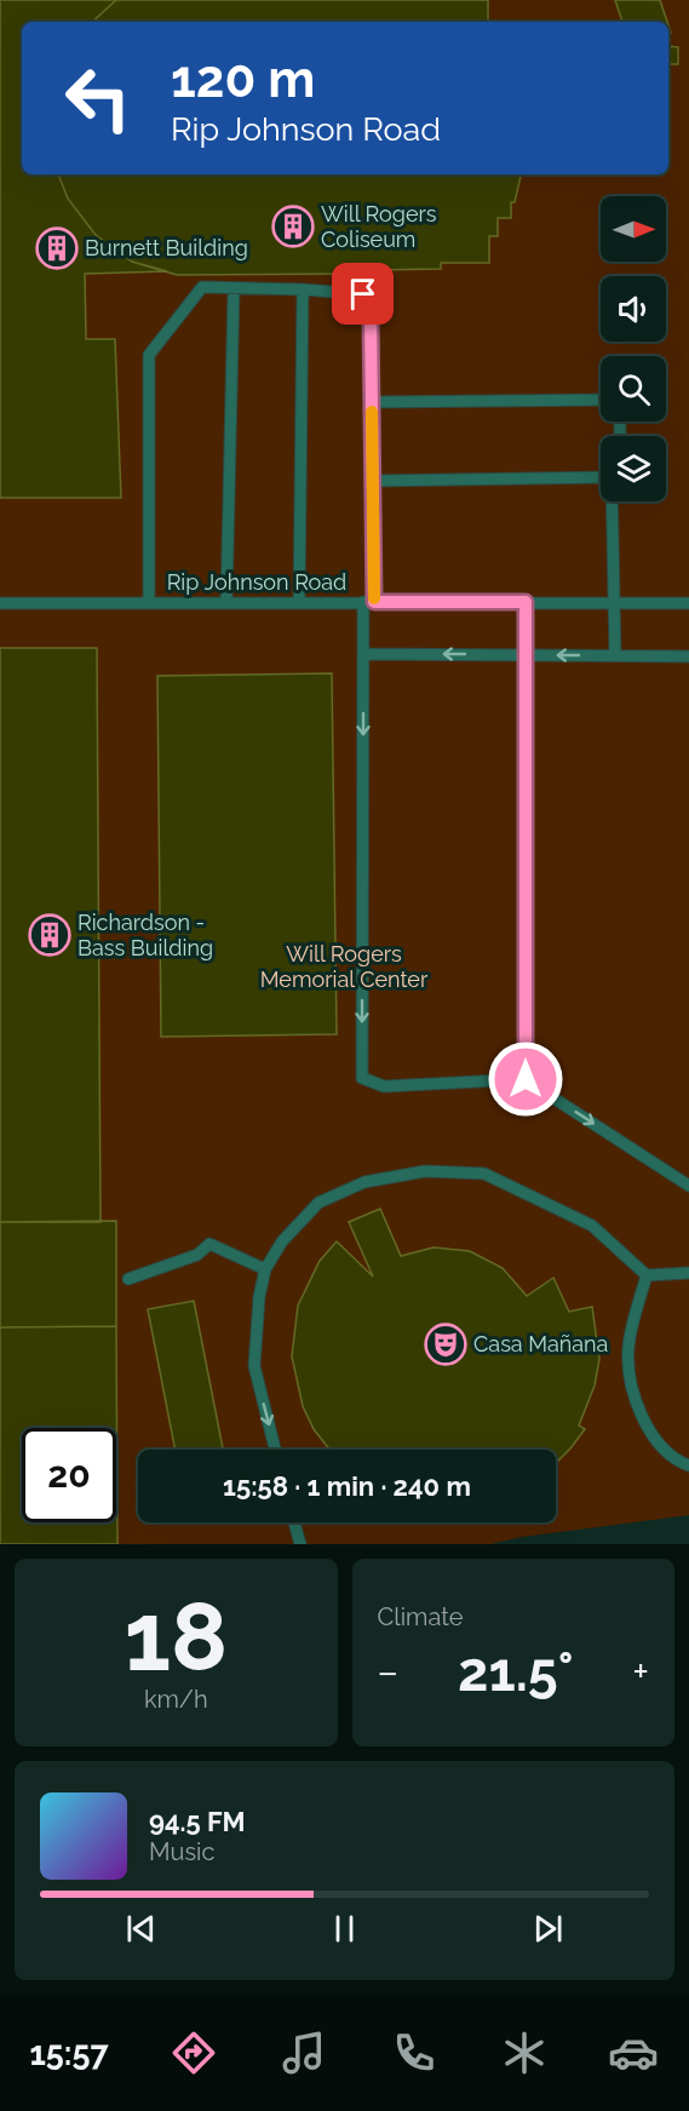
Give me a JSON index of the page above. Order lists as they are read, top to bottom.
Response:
{
  "streets": {
    "lane": ["Rip Johnson Road"]
  },
  "parks": ["Will Rogers Memorial Center"],
  "places": {
    "building": ["Will Rogers Coliseum", "Burnett Building", "Richardson - Bass Building"],
    "theatre": ["Casa Mañana"]
  },
  "north": "right",
  "page": {
    "turn": ["120 m", "Rip Johnson Road"],
    "limit": "20",
    "trip": "15:58 · 1 min · 240 m",
    "tile": [
      ["18", "km/h"],
      "Climate"
    ],
    "heat": ["−", "21.5°", "+"],
    "song": ["94.5 FM", "Music"],
    "tabs": "15:57"
  }
}
